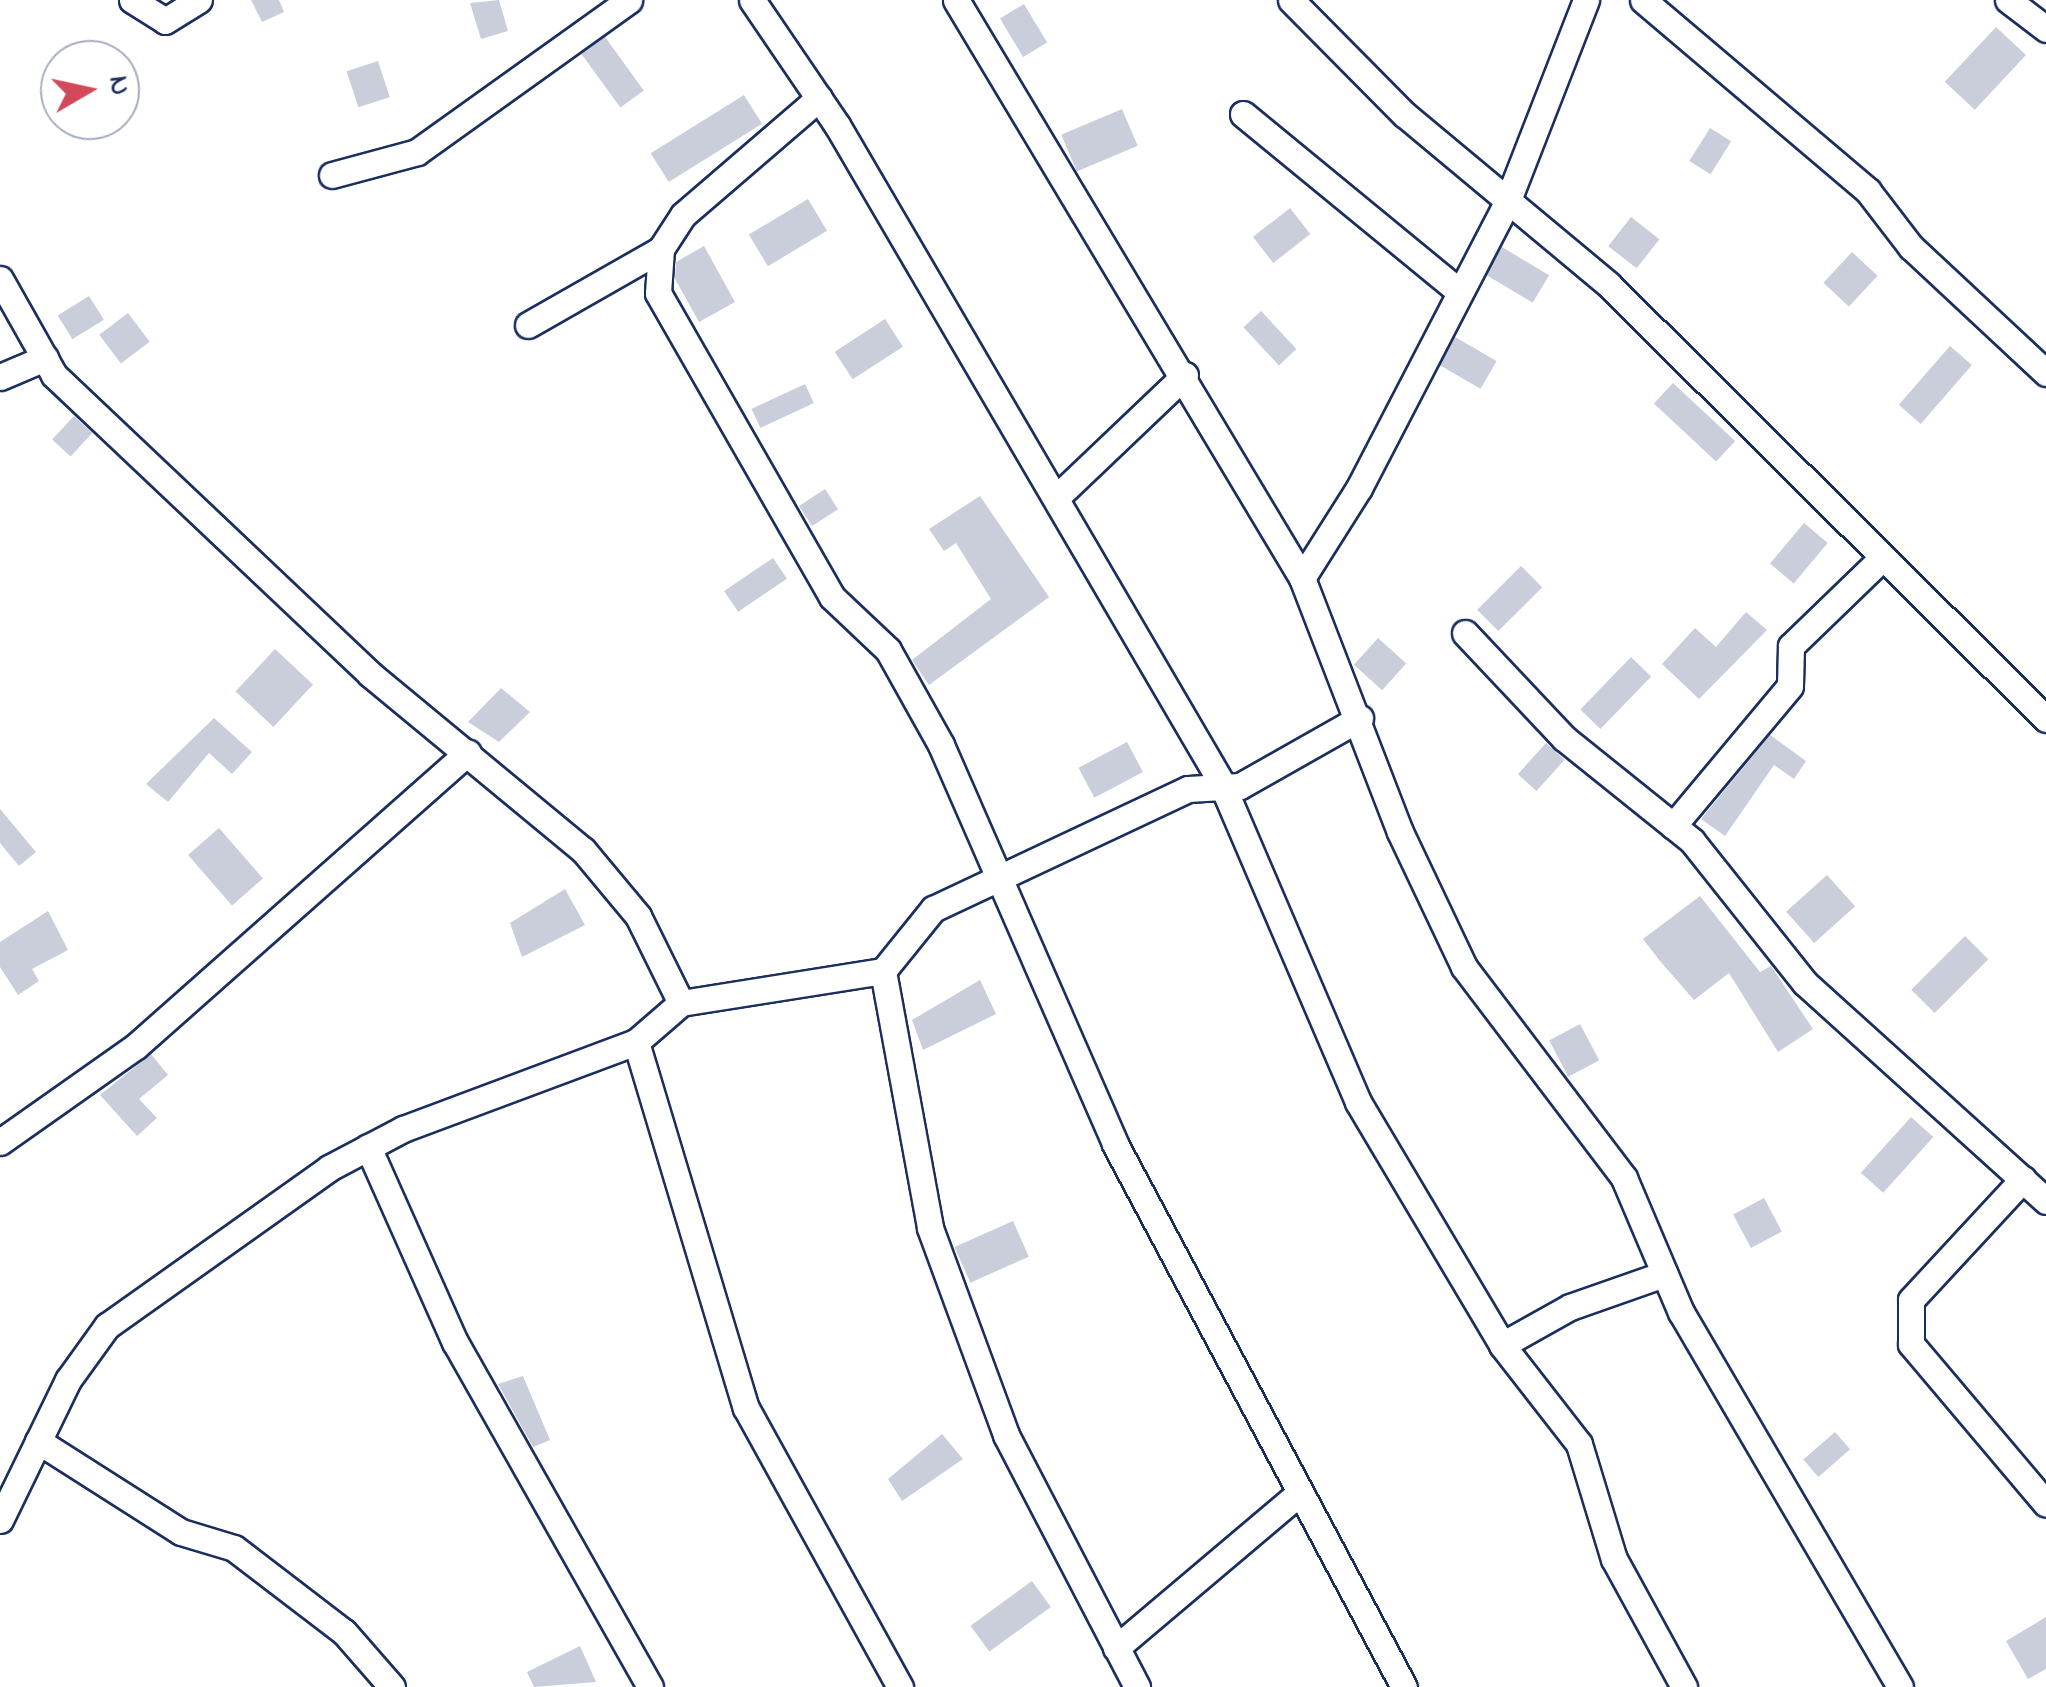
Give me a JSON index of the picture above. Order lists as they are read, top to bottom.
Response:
{
  "north": "right"
}
